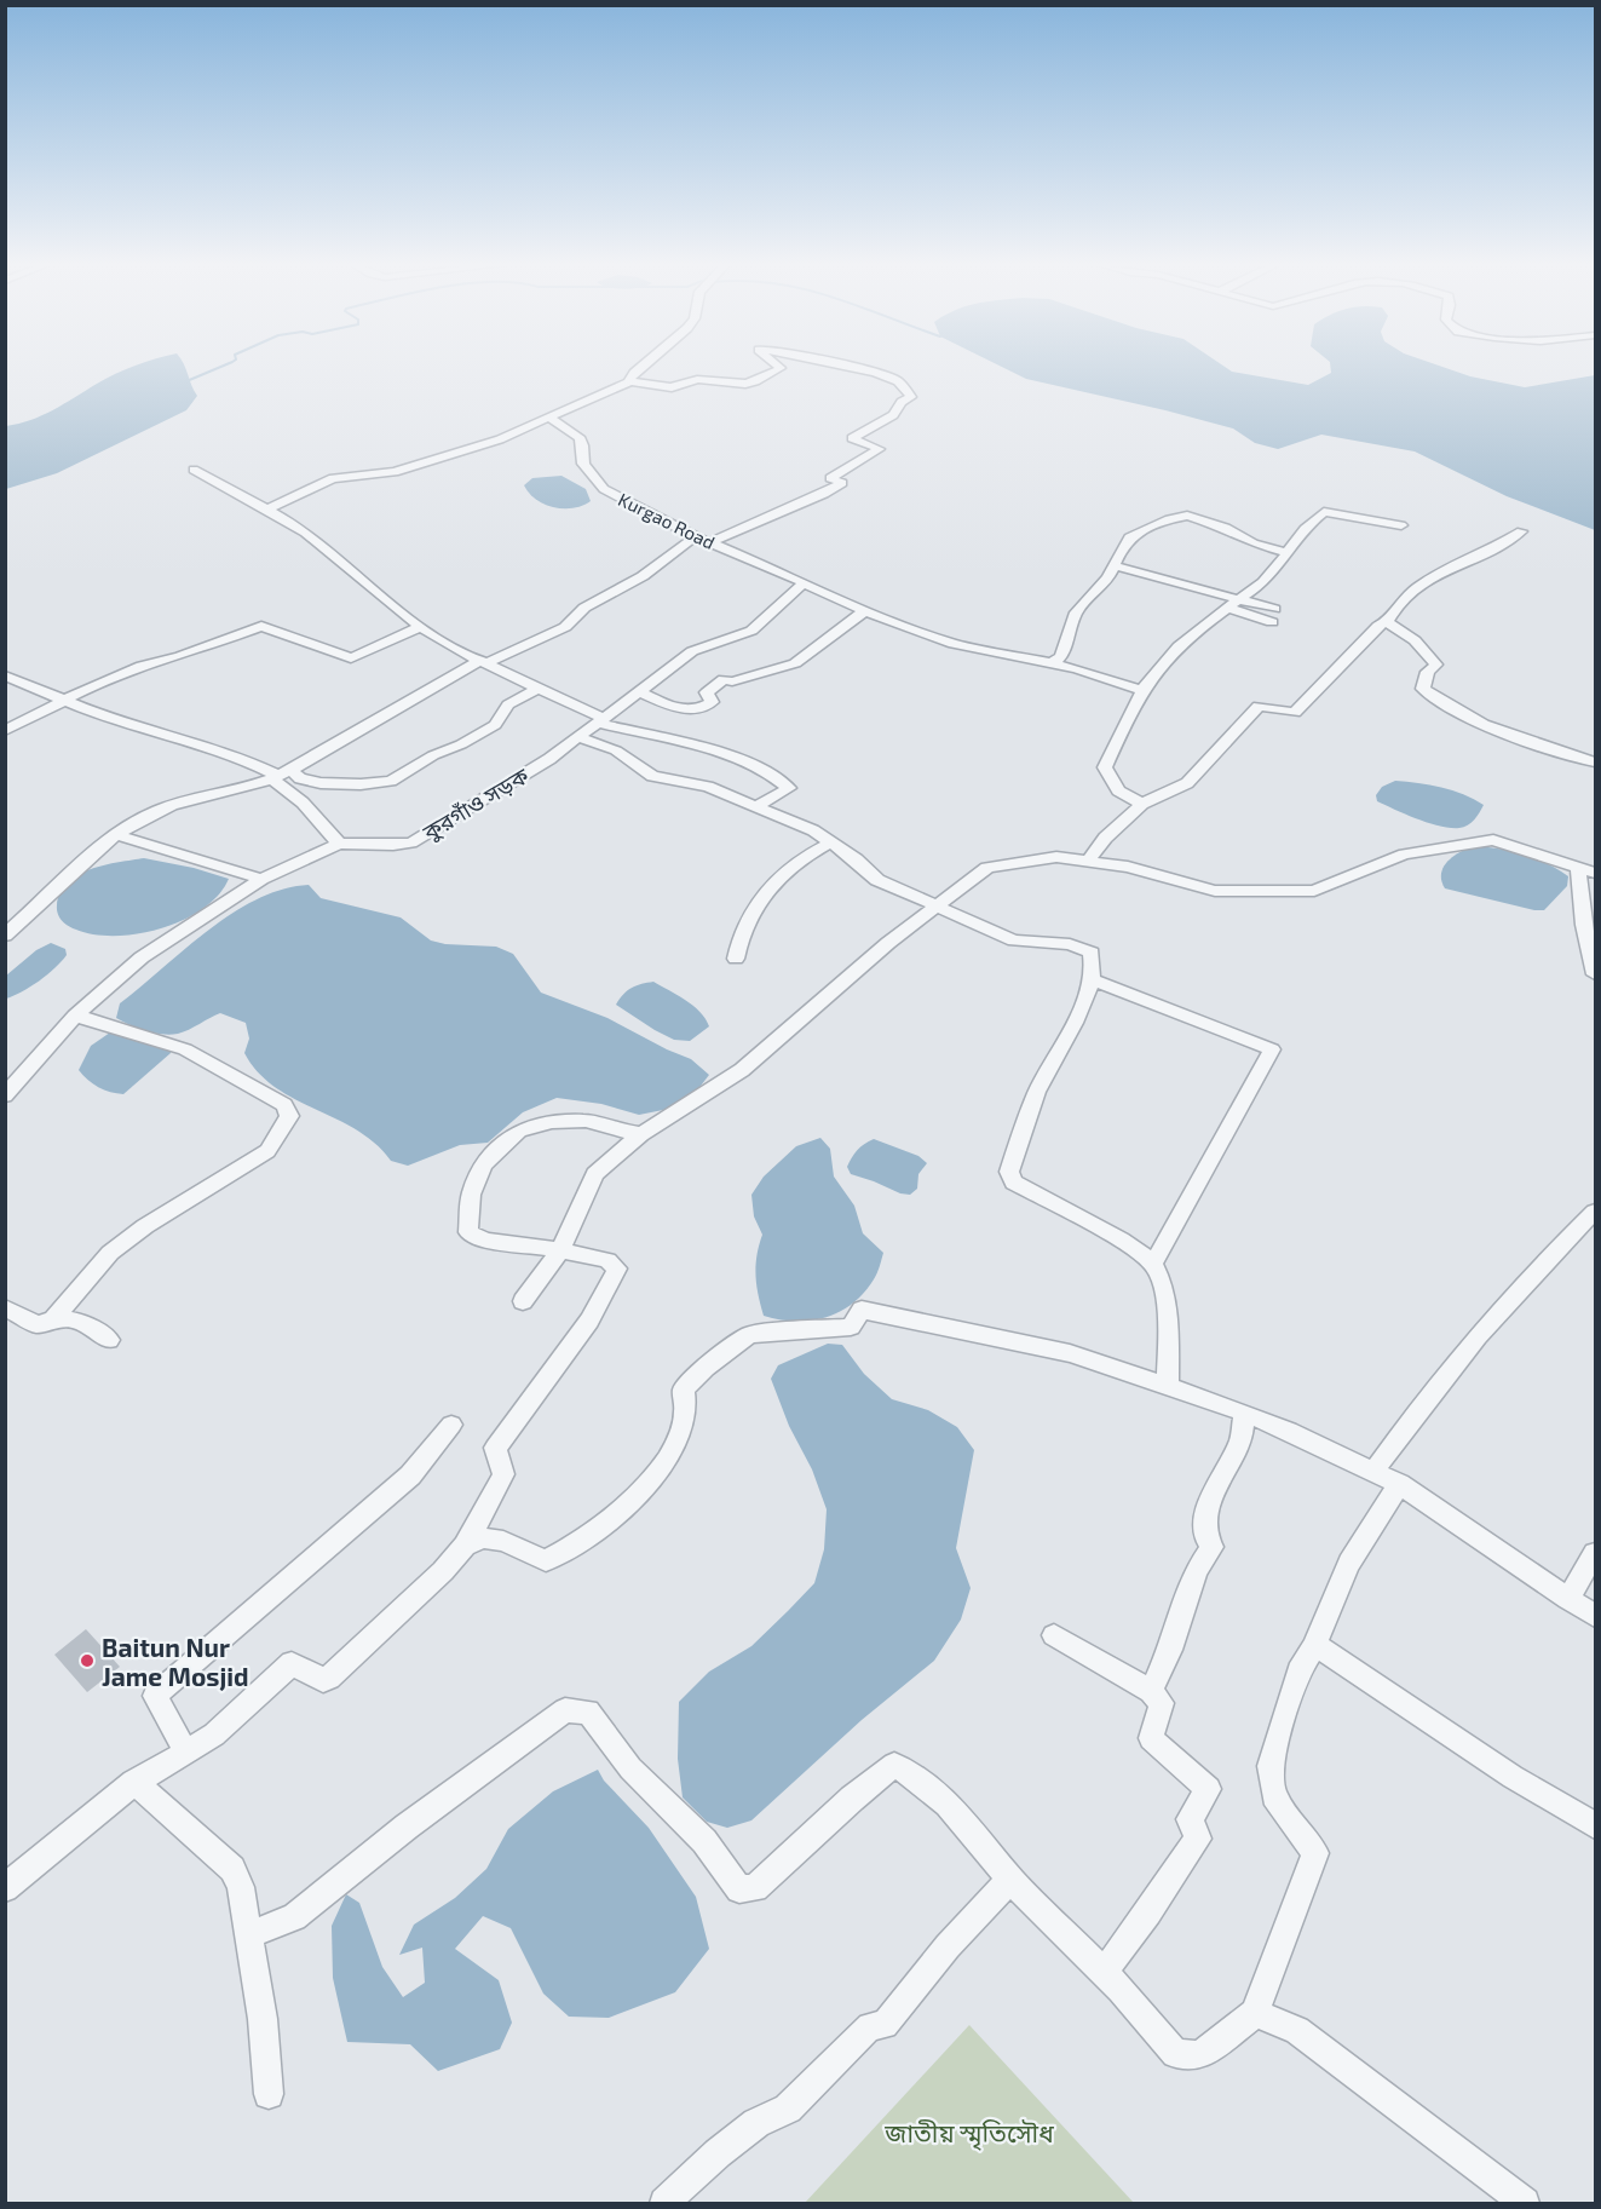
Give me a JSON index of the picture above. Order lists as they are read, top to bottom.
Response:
{
  "streets": {
    "street": ["Kurgao Road", "কুরগাঁও সড়ক"]
  },
  "crossings": [
    ["Kurgao Road", "কুরগাঁও সড়ক"]
  ],
  "parks": ["জাতীয় স্মৃতিসৌধ"],
  "places": ["Baitun Nur Jame Mosjid"]
}
